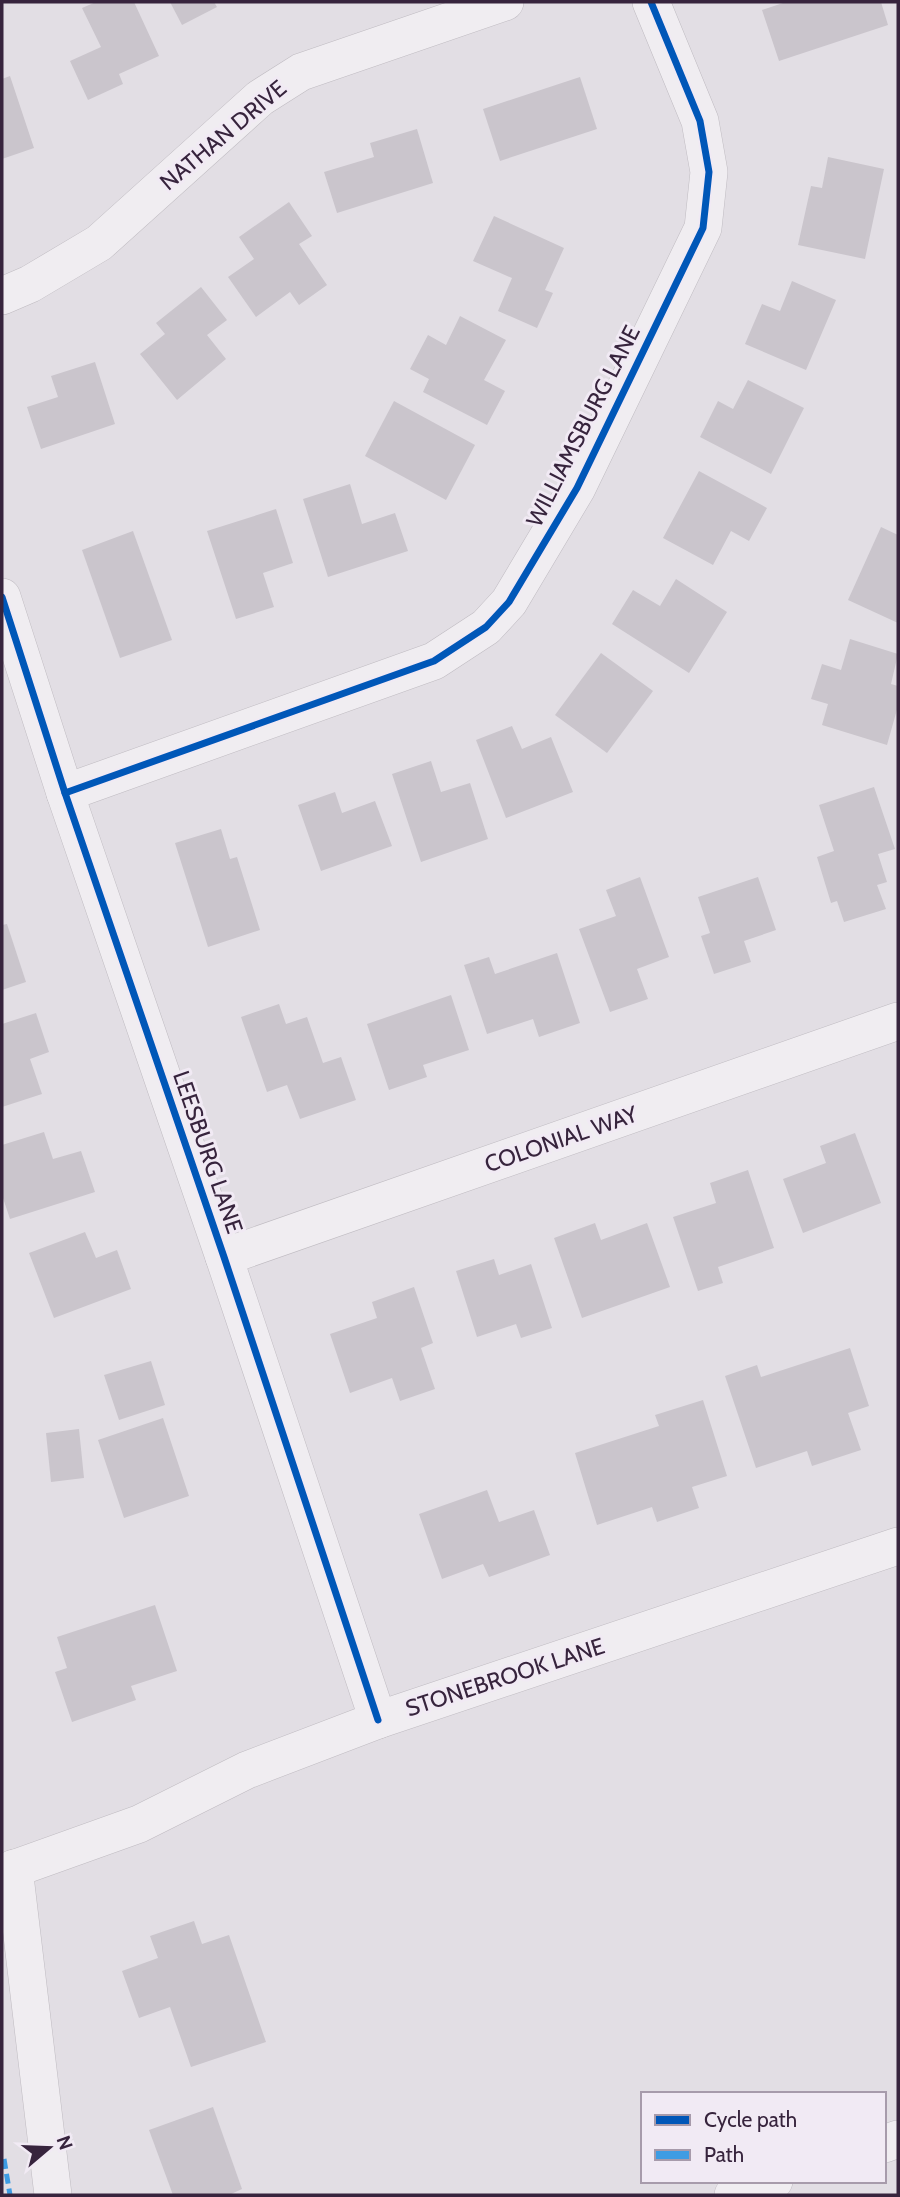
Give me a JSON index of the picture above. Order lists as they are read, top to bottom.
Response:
{
  "streets": {
    "street": [
      "NATHAN DRIVE",
      "WILLIAMSBURG LANE",
      "COLONIAL WAY",
      "LEESBURG LANE",
      "STONEBROOK LANE"
    ]
  },
  "crossings": [
    ["WILLIAMSBURG LANE", "LEESBURG LANE"],
    ["COLONIAL WAY", "LEESBURG LANE"],
    ["LEESBURG LANE", "STONEBROOK LANE"]
  ],
  "legend": ["Cycle path", "Path"],
  "north": "right"
}
